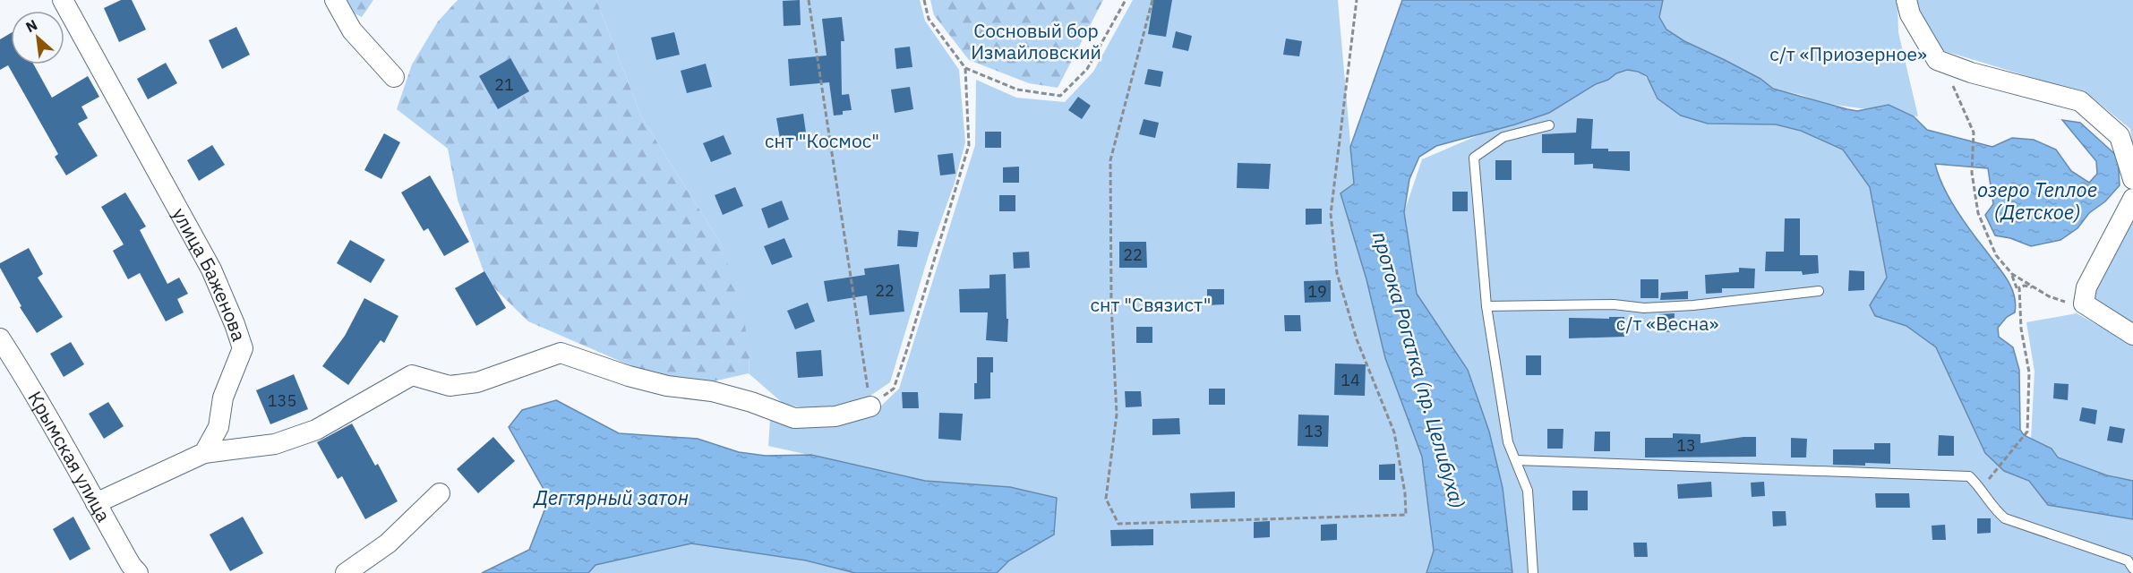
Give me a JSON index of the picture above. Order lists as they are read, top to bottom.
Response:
{
  "streets": {
    "street": ["улица Баженова", "Крымская улица"]
  },
  "water": ["озеро Теплое (Детское)", "протока Рогатка (пр. Целибуха)", "Дегтярный затон"],
  "parks": [
    "Сосновый бор Измайловский",
    "с/т «Приозерное»",
    "снт \"Космос\"",
    "снт \"Связист\"",
    "с/т «Весна»"
  ],
  "house_numbers": [
    "21",
    "22",
    "22",
    "19",
    "14",
    "135",
    "13",
    "13"
  ],
  "north": "top left"
}
